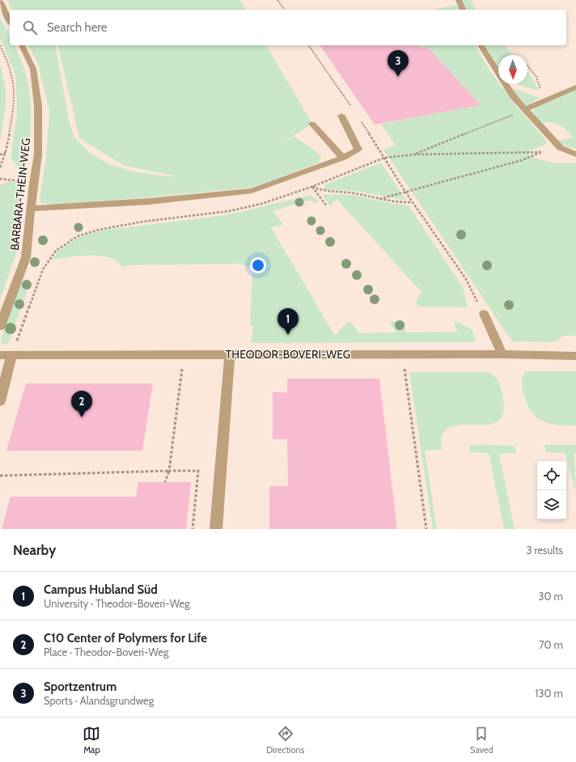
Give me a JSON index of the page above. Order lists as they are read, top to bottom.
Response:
{
  "streets": {
    "street": ["BARBARA-THEIN-WEG", "THEODOR-BOVERI-WEG"]
  },
  "north": "bottom",
  "page": {
    "search": "Search here",
    "pins": ["3", "1", "2"],
    "heading": ["Nearby", "3 results"],
    "list": [
      {
        "mark": "1",
        "name": "Campus Hubland Süd",
        "note": "University · Theodor-Boveri-Weg",
        "value": "30 m"
      },
      {
        "mark": "2",
        "name": "C10 Center of Polymers for Life",
        "note": "Place · Theodor-Boveri-Weg",
        "value": "70 m"
      },
      {
        "mark": "3",
        "name": "Sportzentrum",
        "note": "Sports · Alandsgrundweg",
        "value": "130 m"
      }
    ],
    "nav": ["Map", "Directions", "Saved"]
  }
}
